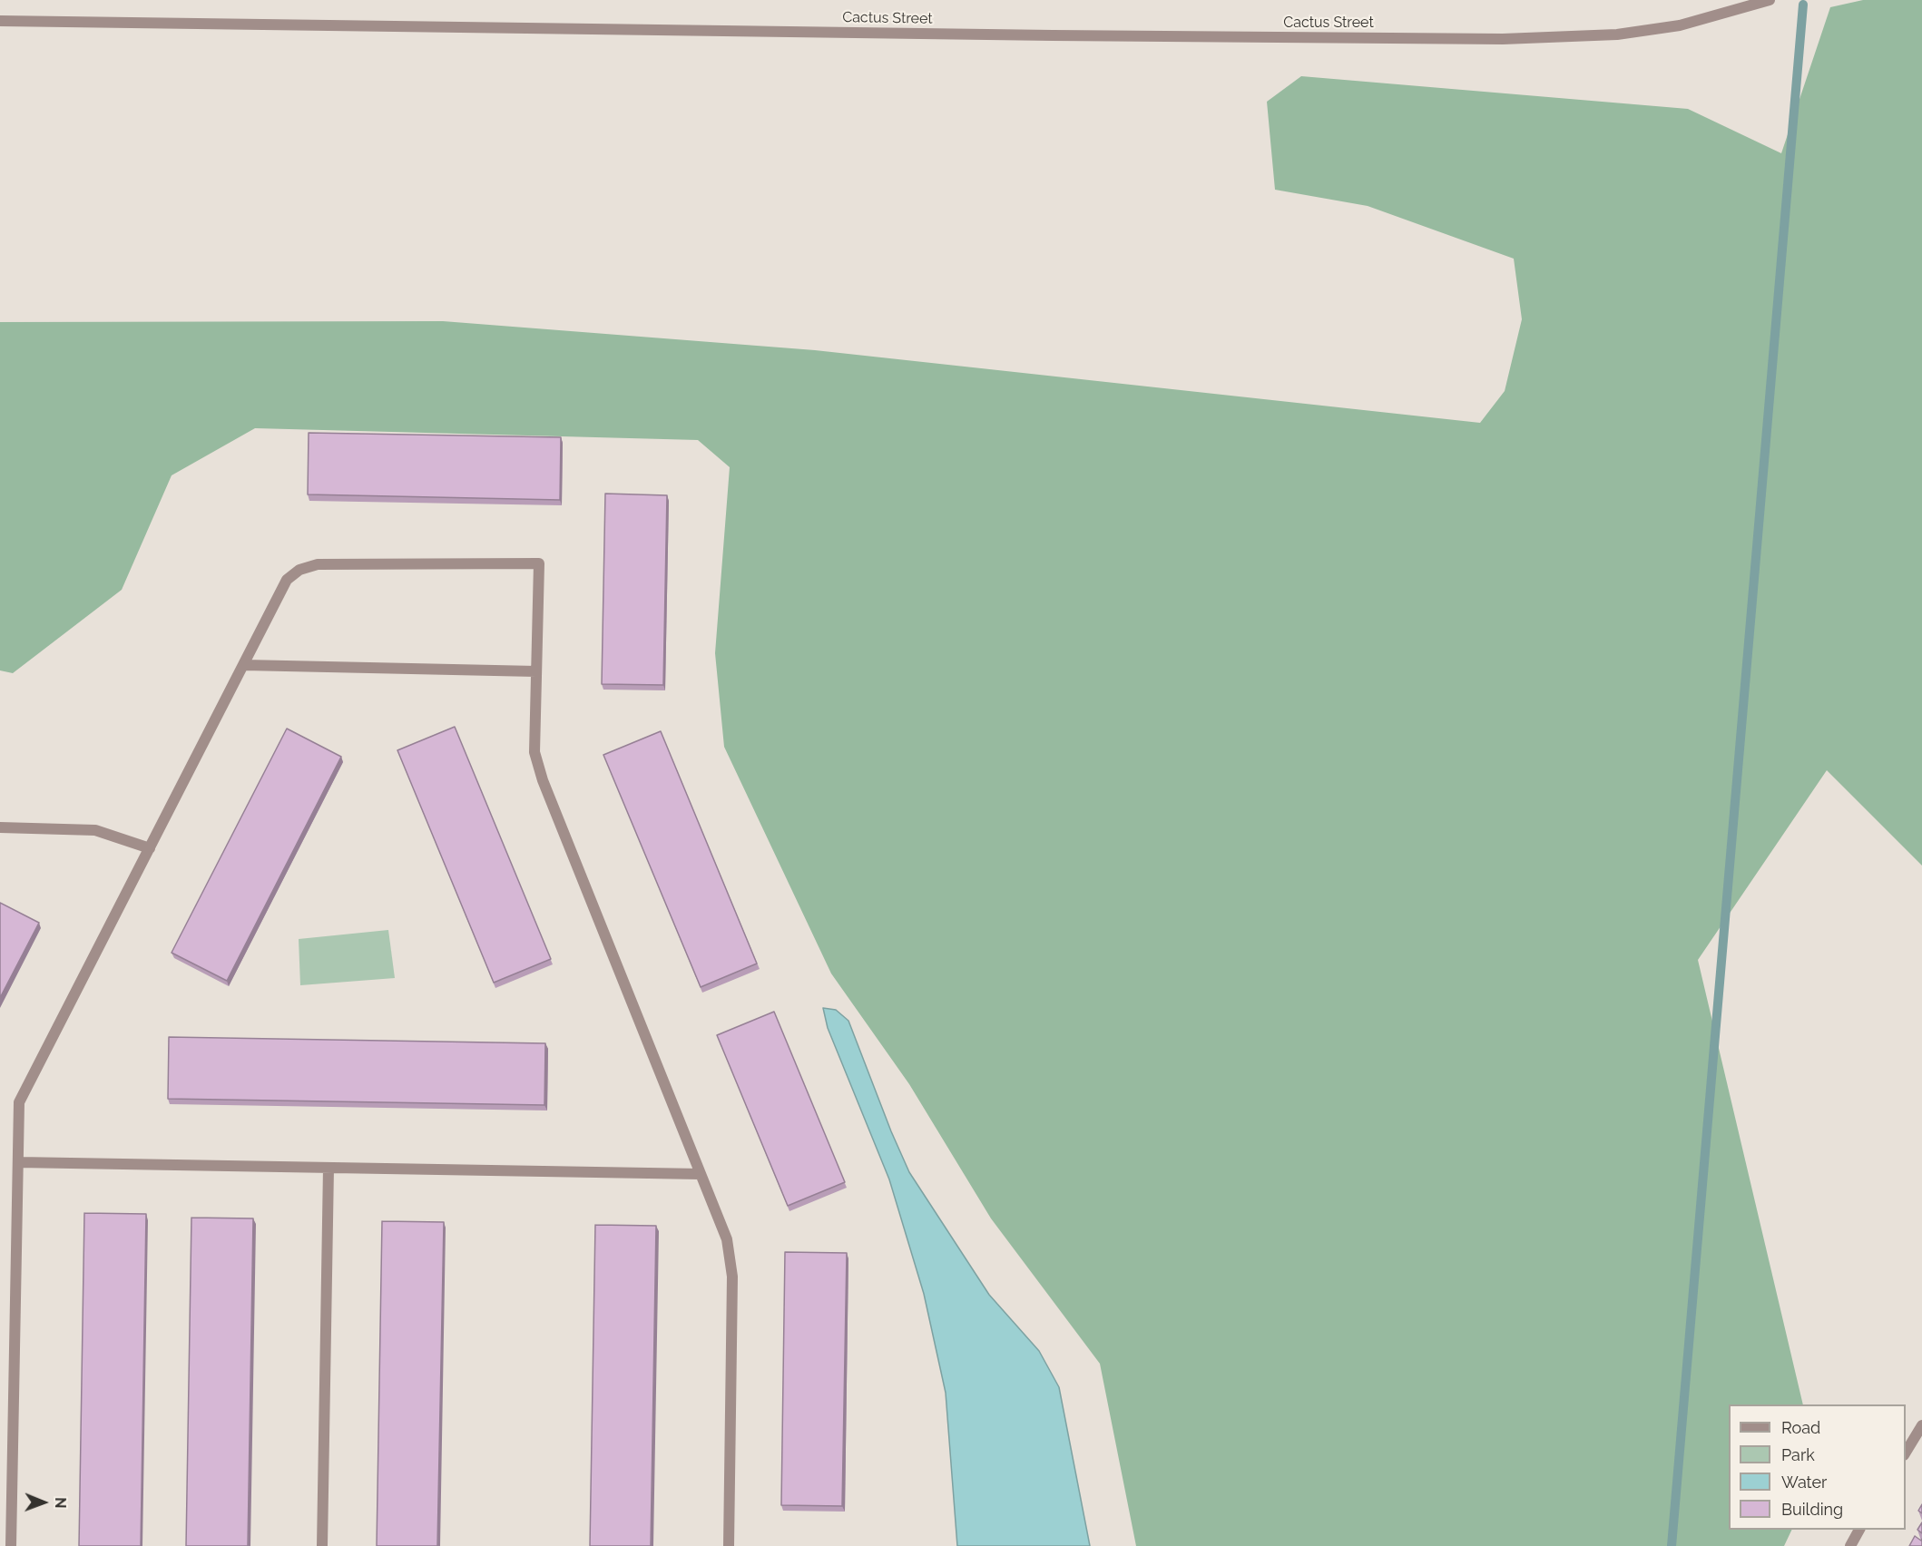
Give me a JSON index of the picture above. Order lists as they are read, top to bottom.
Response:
{
  "streets": {
    "street": ["Cactus Street"]
  },
  "legend": [
    "Road",
    "Park",
    "Water",
    "Building"
  ],
  "north": "right"
}
